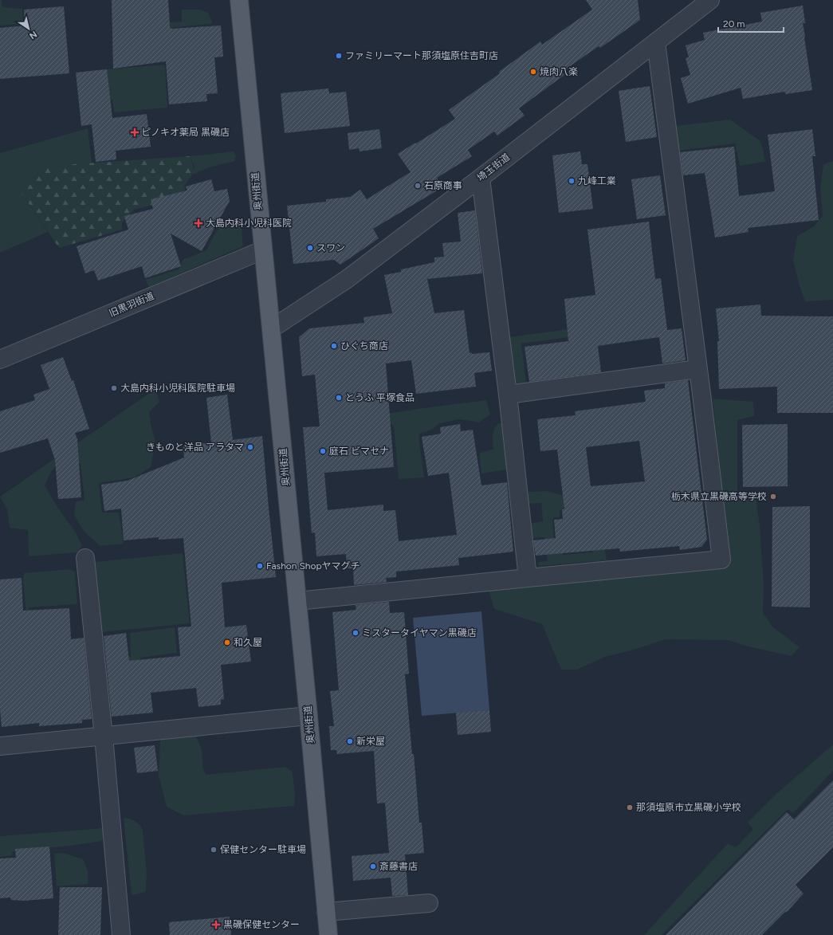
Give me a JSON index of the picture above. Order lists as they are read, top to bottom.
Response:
{
  "streets": {
    "main road": ["奥州街道"],
    "street": ["埼玉街道", "旧黒羽街道"]
  },
  "crossings": [
    ["埼玉街道", "奥州街道"],
    ["奥州街道", "旧黒羽街道"]
  ],
  "places": {
    "other": [
      "ファミリーマート那須塩原住吉町店",
      "焼肉八楽",
      "九峰工業",
      "石原商事",
      "スワン",
      "ひぐち商店",
      "大島内科小児科医院駐車場",
      "とうふ 平塚食品",
      "きものと洋品 アラタマ",
      "庭石 ビマセナ",
      "栃木県立黒磯高等学校",
      "Fashon Shopヤマグチ",
      "ミスタータイヤマン黒磯店",
      "和久屋",
      "新栄屋",
      "那須塩原市立黒磯小学校",
      "保健センター駐車場",
      "斎藤書店"
    ],
    "health": ["ピノキオ薬局 黒磯店", "大島内科小児科医院", "黒磯保健センター"]
  },
  "scale_bar": "20 m",
  "north": "bottom right"
}
